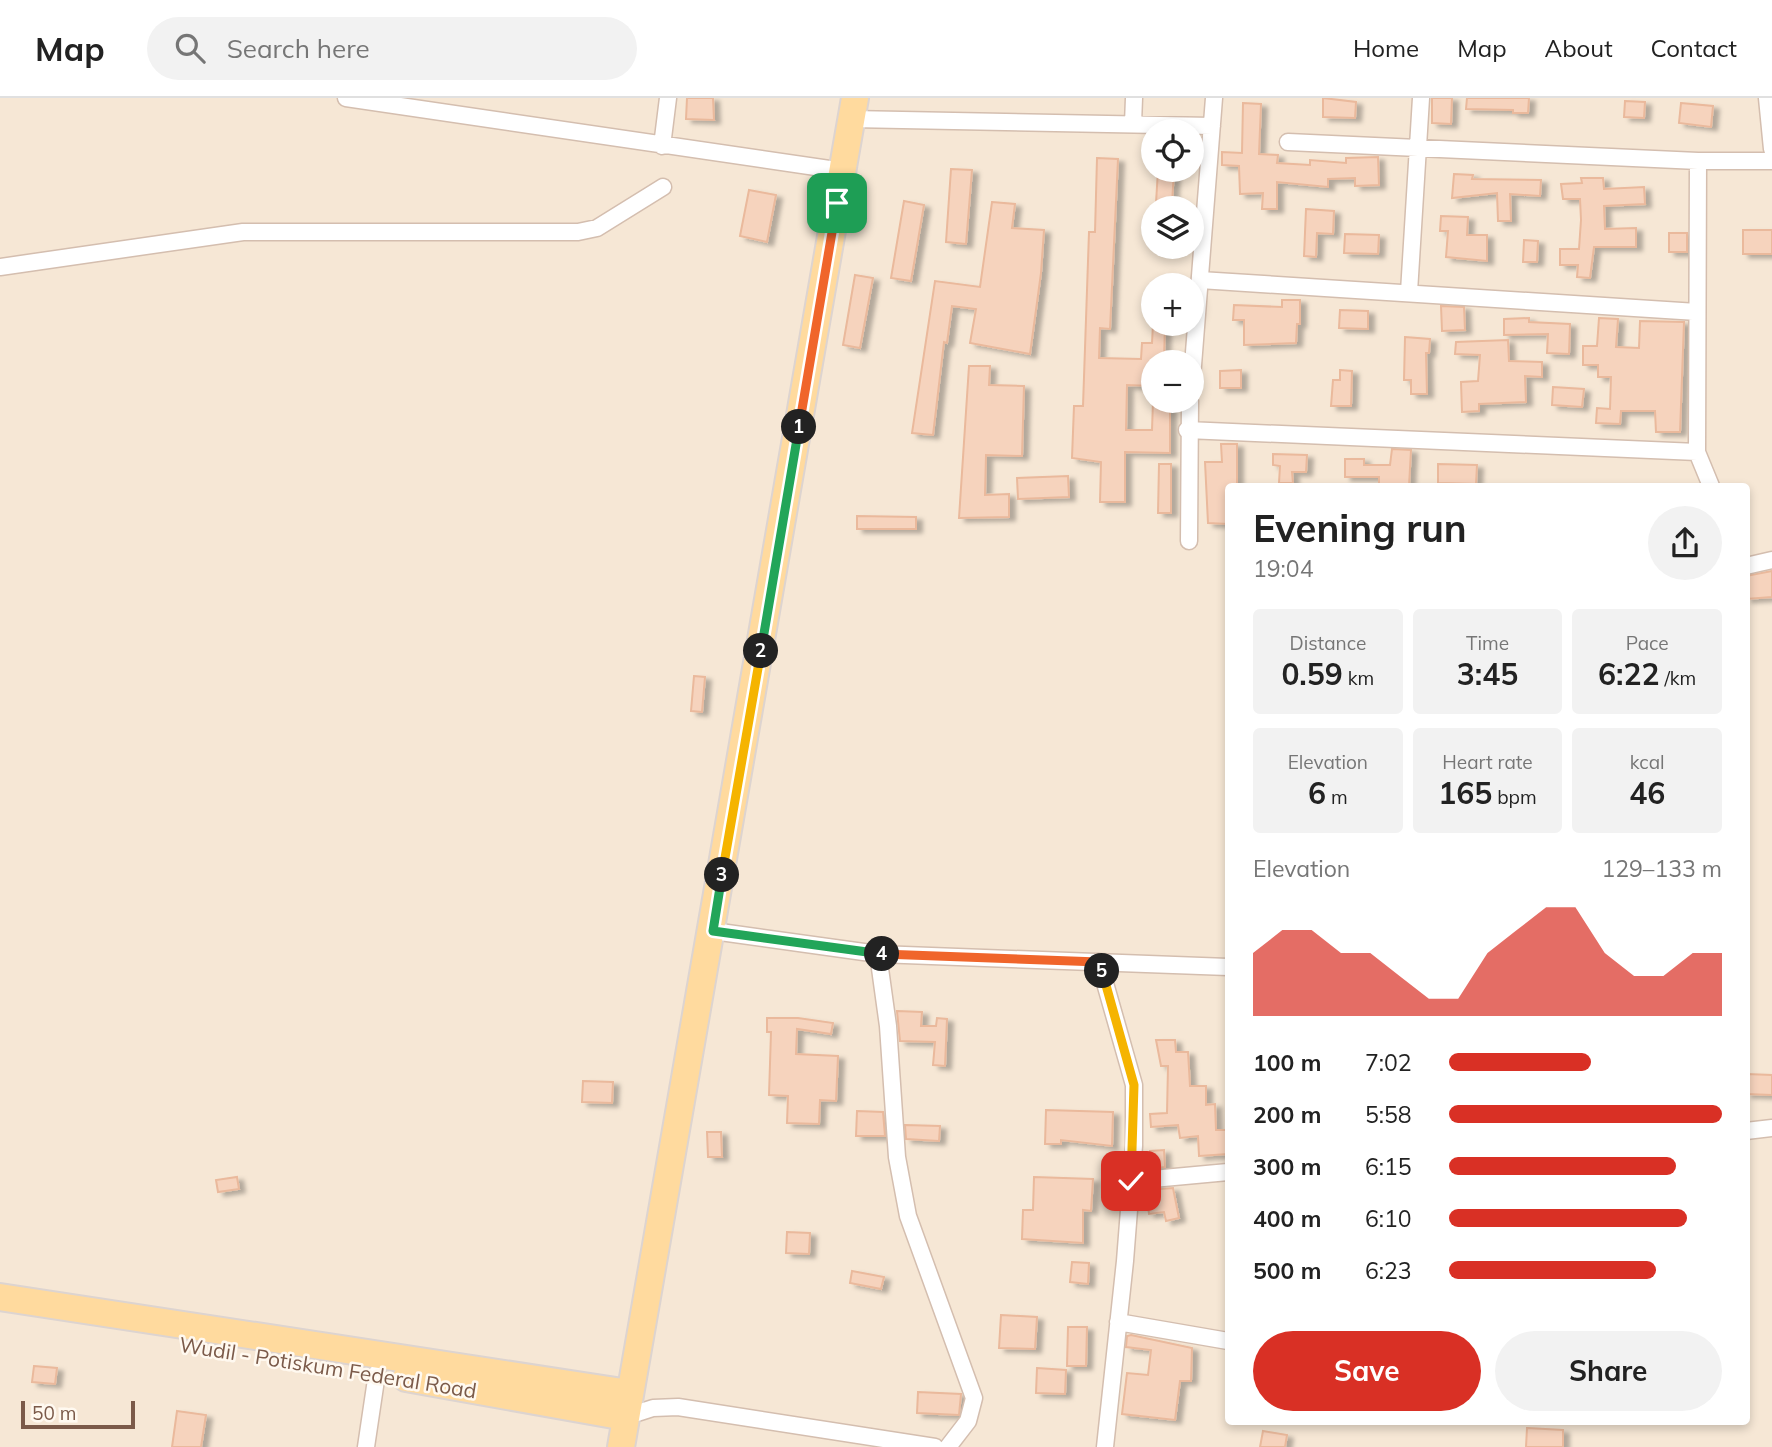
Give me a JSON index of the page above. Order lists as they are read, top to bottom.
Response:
{
  "streets": {
    "main road": ["Wudil - Potiskum Federal Road"]
  },
  "scale_bar": "50 m",
  "page": {
    "header": "Map",
    "search": "Search here",
    "nav": [
      "Home",
      "Map",
      "About",
      "Contact"
    ],
    "map_buttons": ["+", "−"],
    "pins": [
      "1",
      "2",
      "3",
      "4",
      "5"
    ],
    "heading": ["Evening run", "19:04"],
    "stats": [
      ["Distance", "0.59 km"],
      ["Time", "3:45"],
      ["Pace", "6:22 /km"],
      ["Elevation", "6 m"],
      ["Heart rate", "165 bpm"],
      ["kcal", "46"]
    ],
    "chart": ["Elevation", "129–133 m"],
    "list": [
      {
        "name": "100 m",
        "note": "7:02"
      },
      {
        "name": "200 m",
        "note": "5:58"
      },
      {
        "name": "300 m",
        "note": "6:15"
      },
      {
        "name": "400 m",
        "note": "6:10"
      },
      {
        "name": "500 m",
        "note": "6:23"
      }
    ],
    "buttons": ["Save", "Share"],
    "scale": "50 m"
  }
}
